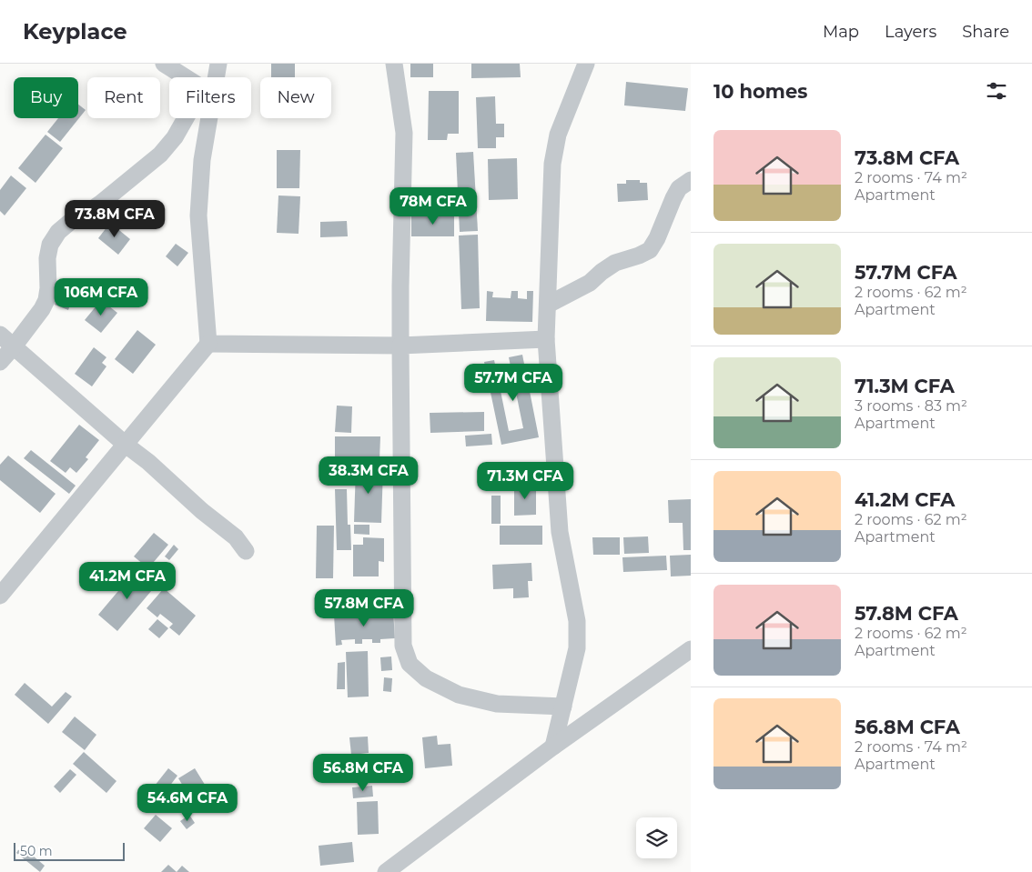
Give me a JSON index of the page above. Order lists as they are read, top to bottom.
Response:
{
  "scale_bar": "50 m",
  "page": {
    "header": "Keyplace",
    "nav": ["Map", "Layers", "Share"],
    "heading": "10 homes",
    "chip": [
      "Buy",
      "Rent",
      "Filters",
      "New"
    ],
    "list": [
      {
        "name": "73.8M CFA",
        "note": "2 rooms · 74 m² · Apartment"
      },
      {
        "name": "57.7M CFA",
        "note": "2 rooms · 62 m² · Apartment"
      },
      {
        "name": "71.3M CFA",
        "note": "3 rooms · 83 m² · Apartment"
      },
      {
        "name": "41.2M CFA",
        "note": "2 rooms · 62 m² · Apartment"
      },
      {
        "name": "57.8M CFA",
        "note": "2 rooms · 62 m² · Apartment"
      },
      {
        "name": "56.8M CFA",
        "note": "2 rooms · 74 m² · Apartment"
      }
    ],
    "price": [
      "78M CFA",
      "73.8M CFA",
      "106M CFA",
      "57.7M CFA",
      "38.3M CFA",
      "71.3M CFA",
      "41.2M CFA",
      "57.8M CFA",
      "56.8M CFA",
      "54.6M CFA"
    ],
    "scale": "50 m"
  }
}
